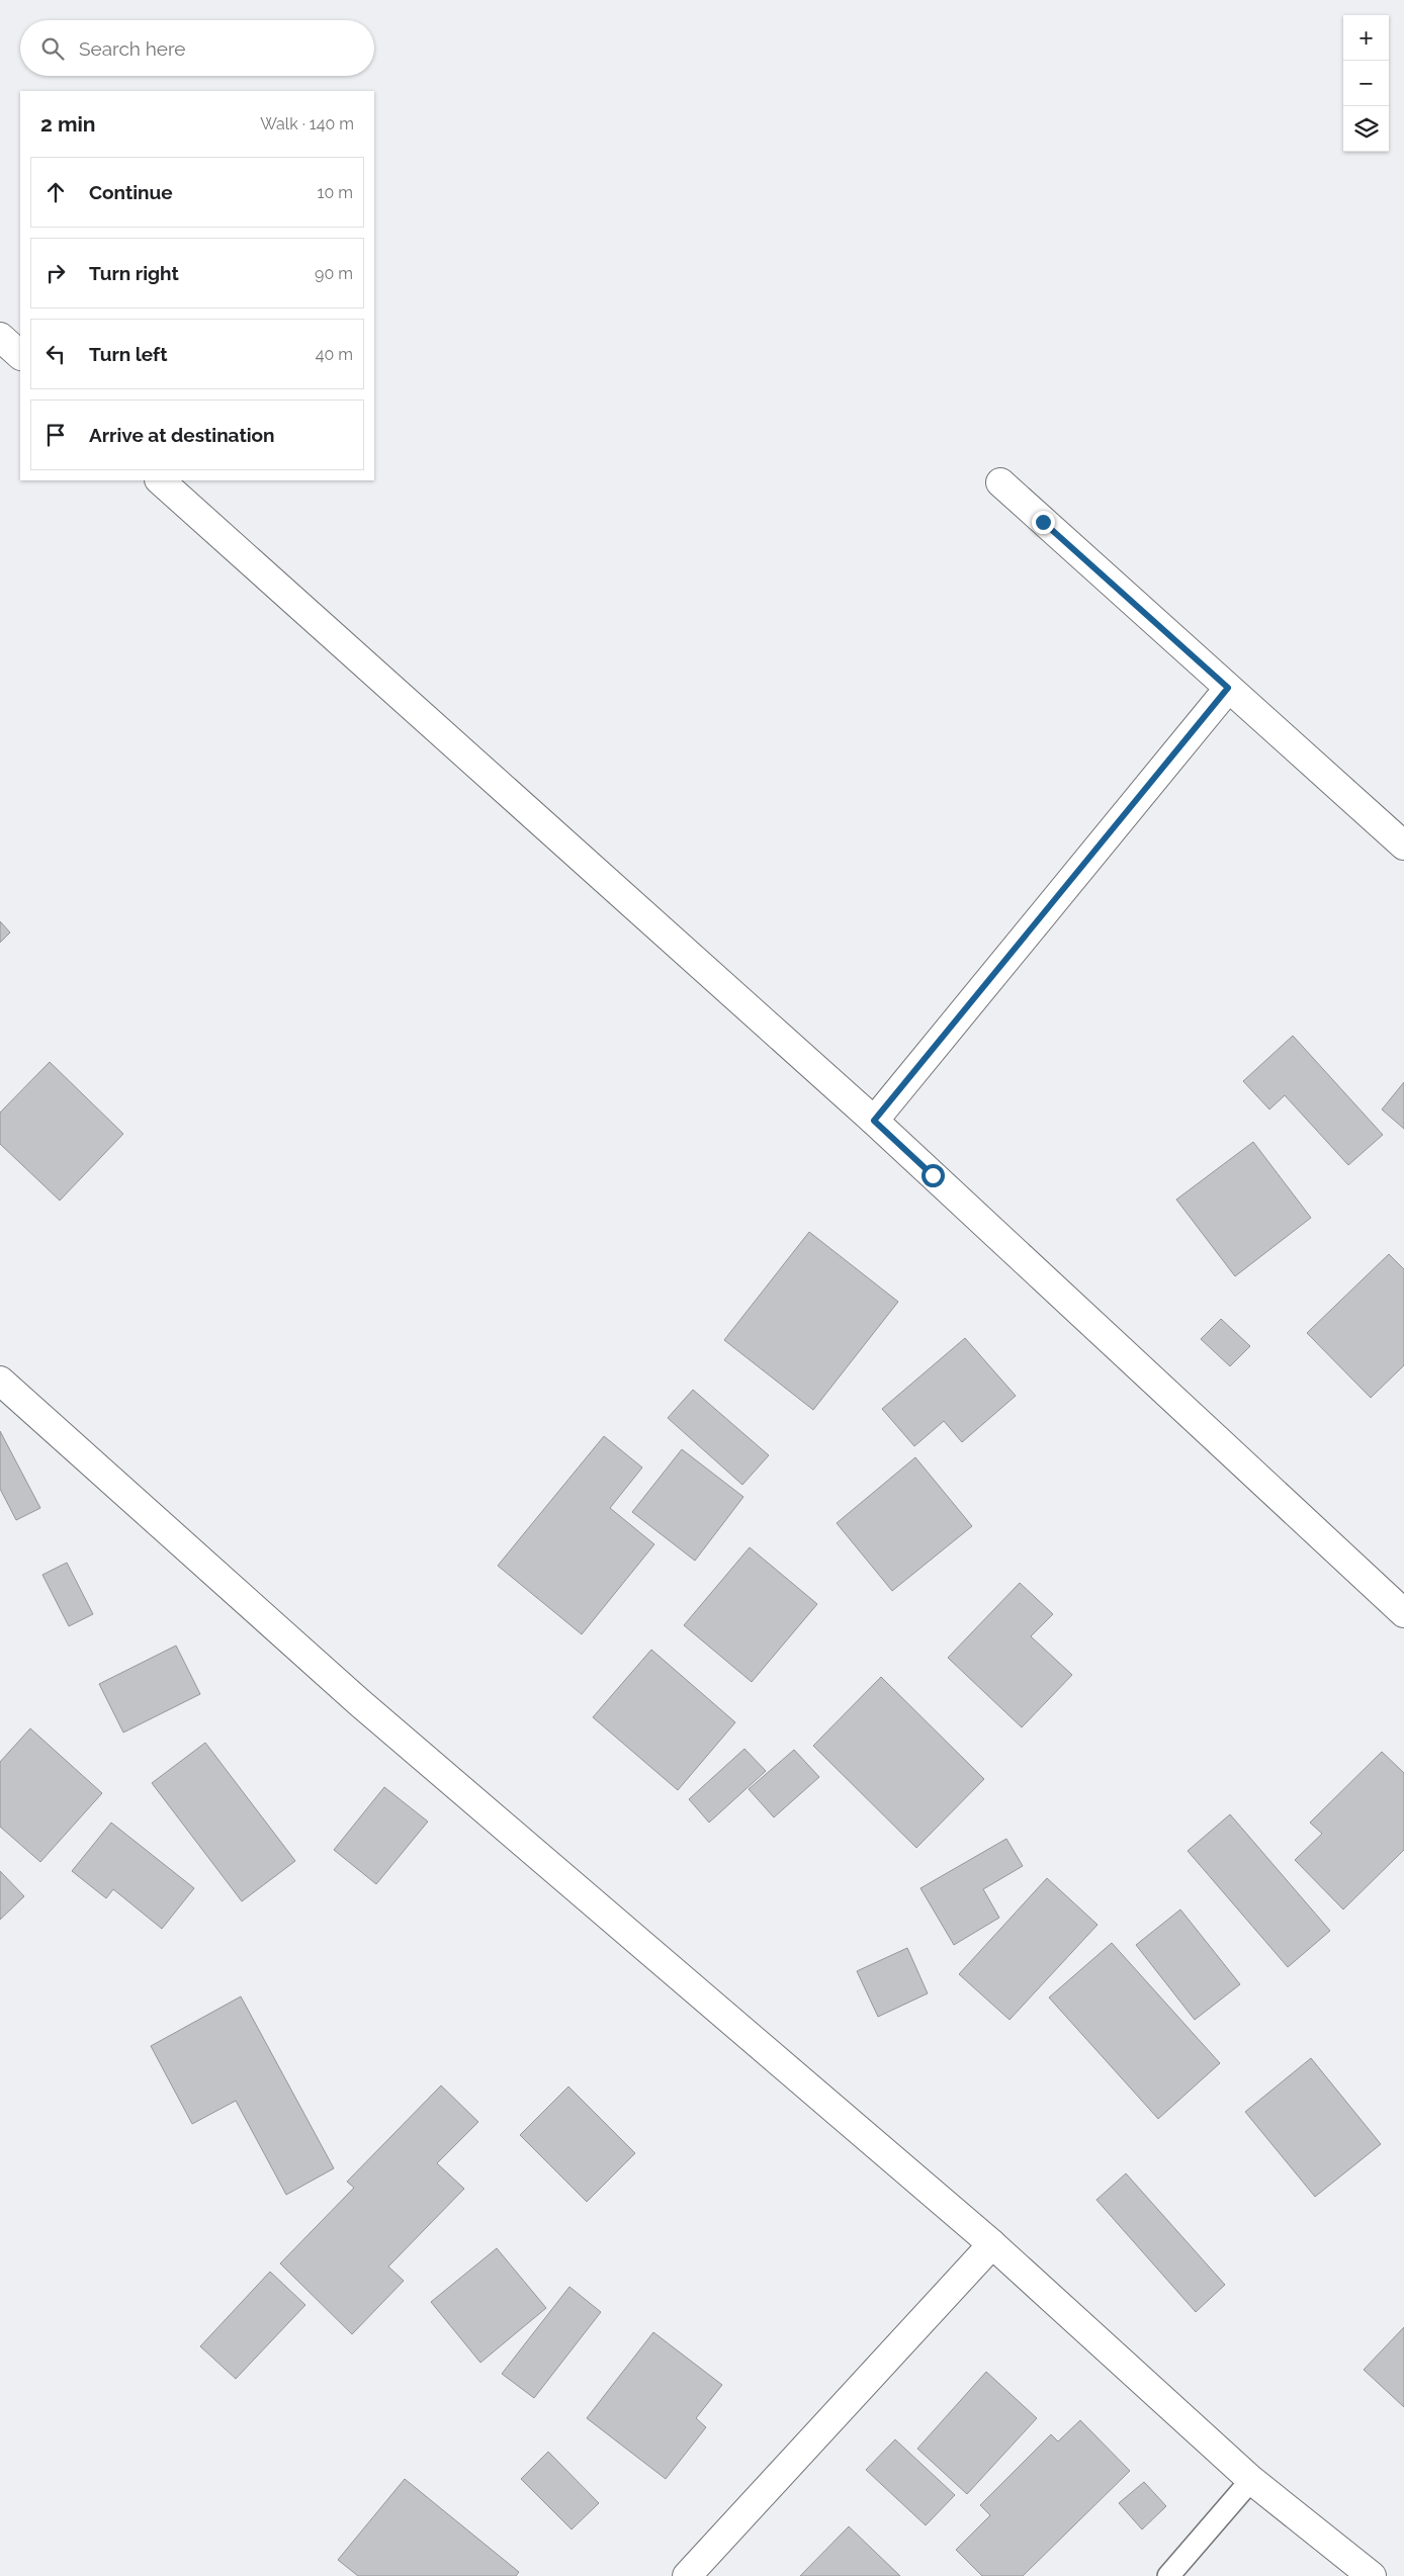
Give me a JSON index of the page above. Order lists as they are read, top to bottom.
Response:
{
  "page": {
    "map_buttons": ["+", "−"],
    "search": "Search here",
    "heading": ["2 min", "Walk · 140 m"],
    "list": [
      ["Continue", "10 m"],
      ["Turn right", "90 m"],
      ["Turn left", "40 m"],
      "Arrive at destination"
    ]
  }
}
